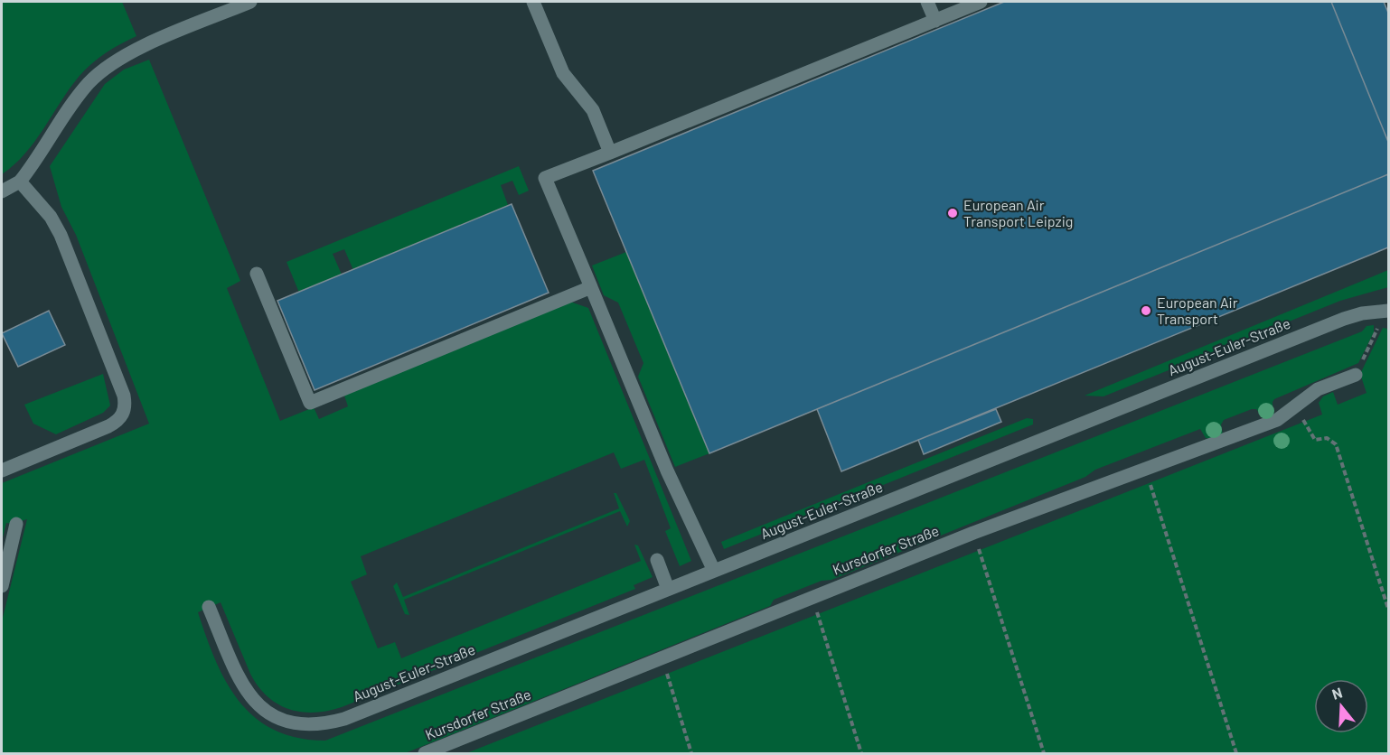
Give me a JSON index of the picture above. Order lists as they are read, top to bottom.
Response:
{
  "streets": {
    "street": ["August-Euler-Straße", "Kursdorfer Straße"]
  },
  "places": ["European Air Transport Leipzig", "European Air Transport"],
  "north": "top"
}
